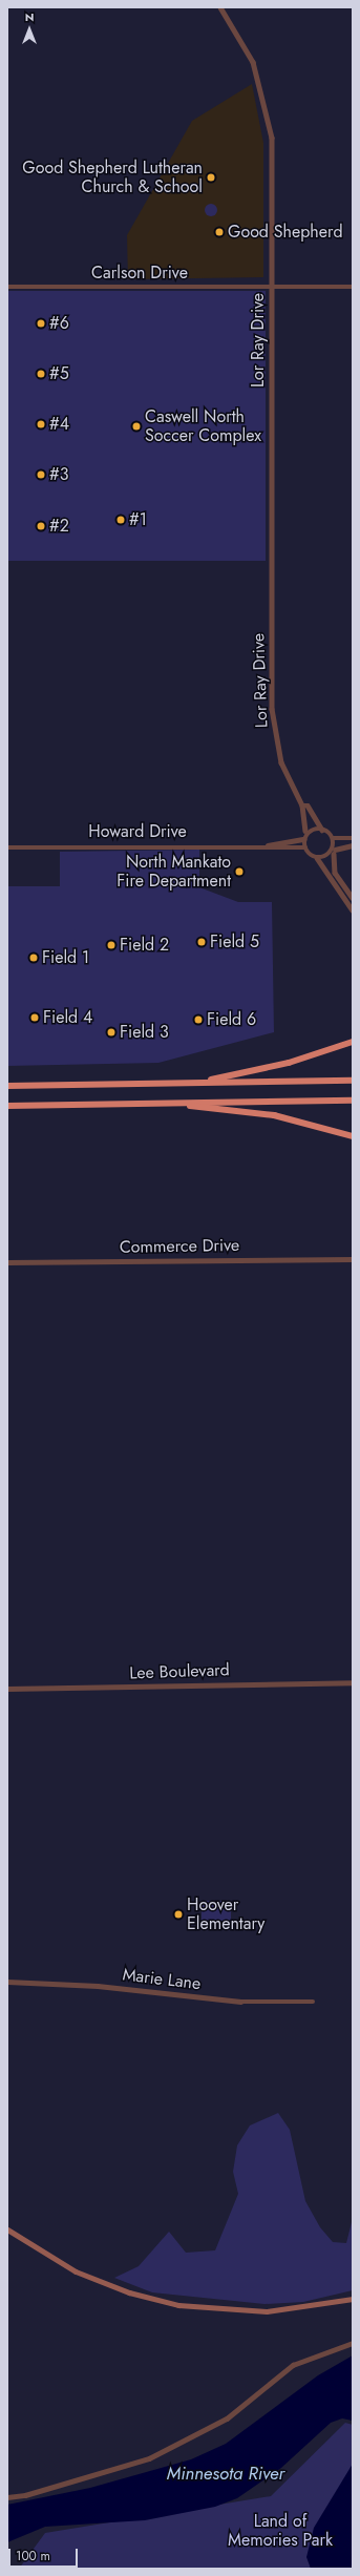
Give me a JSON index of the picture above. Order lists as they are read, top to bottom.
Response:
{
  "streets": {
    "street": [
      "Carlson Drive",
      "Lor Ray Drive",
      "Howard Drive",
      "Commerce Drive",
      "Lee Boulevard",
      "Marie Lane"
    ]
  },
  "crossings": [
    ["Carlson Drive", "Lor Ray Drive"],
    ["Lor Ray Drive", "Howard Drive"]
  ],
  "water": ["Minnesota River"],
  "parks": ["Land of Memories Park"],
  "places": [
    "Good Shepherd Lutheran Church & School",
    "Good Shepherd",
    "#6",
    "#5",
    "#4",
    "Caswell North Soccer Complex",
    "#3",
    "#1",
    "#2",
    "North Mankato Fire Department",
    "Field 5",
    "Field 2",
    "Field 1",
    "Field 4",
    "Field 6",
    "Field 3",
    "Hoover Elementary"
  ],
  "scale_bar": "100 m",
  "north": "top"
}
